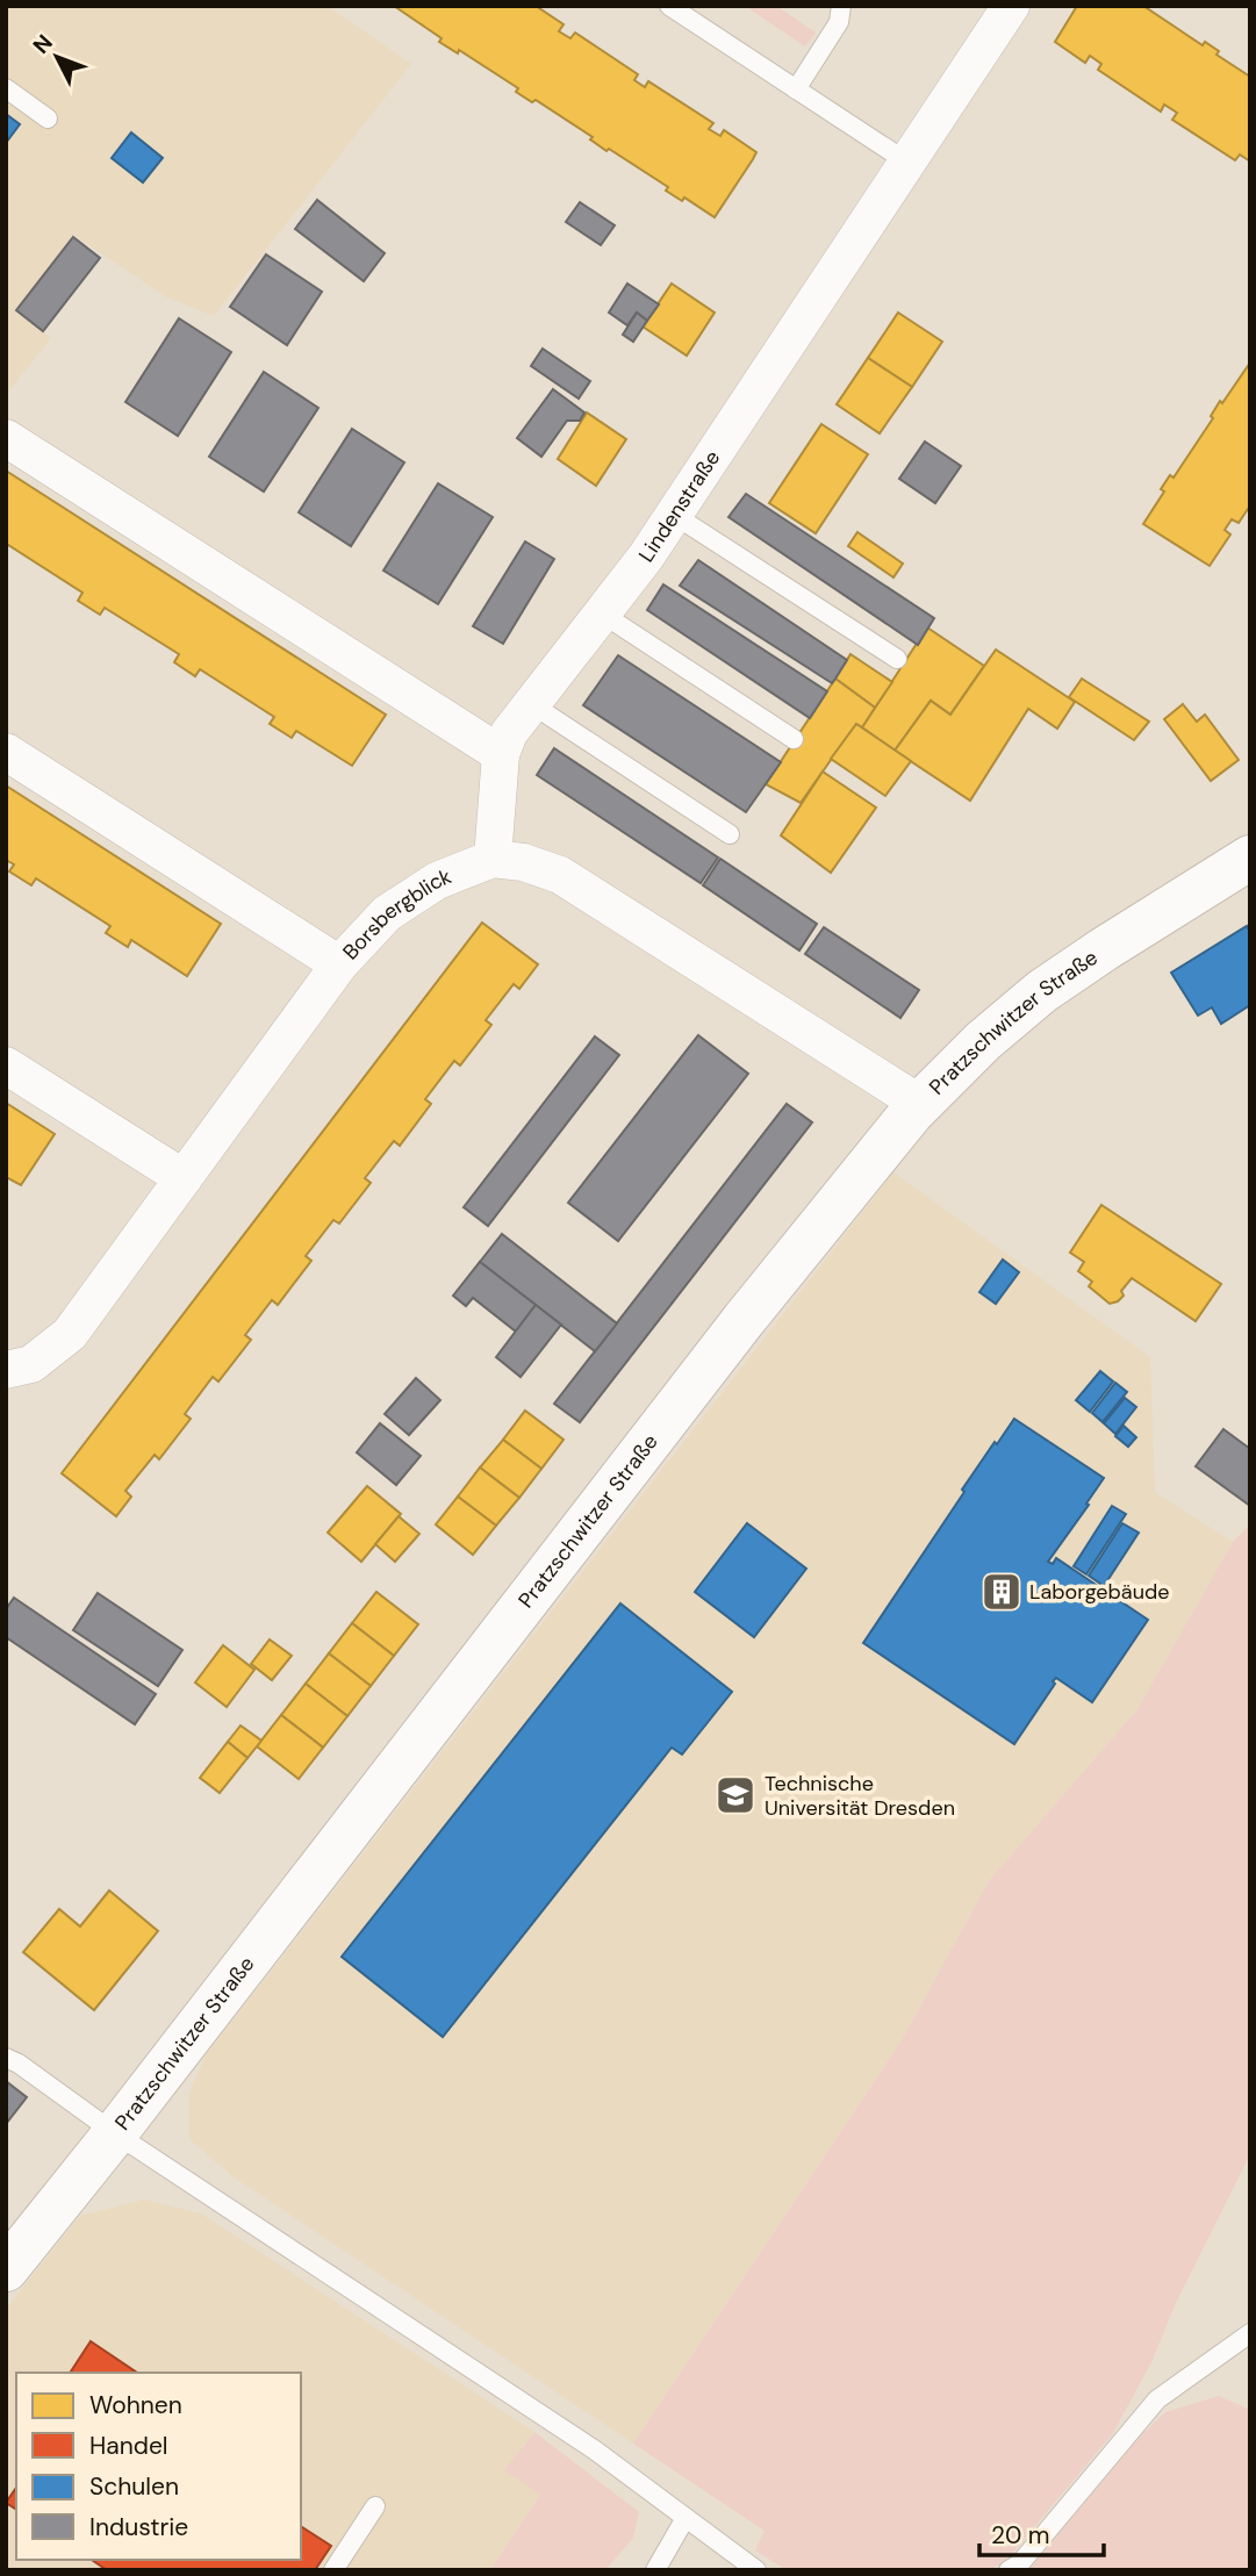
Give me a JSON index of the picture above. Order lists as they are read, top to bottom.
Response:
{
  "streets": {
    "street": ["Lindenstraße", "Borsbergblick", "Pratzschwitzer Straße"]
  },
  "crossings": [
    ["Lindenstraße", "Borsbergblick"]
  ],
  "places": {
    "building": ["Laborgebäude"],
    "school or university": ["Technische Universität Dresden"]
  },
  "legend": [
    "Wohnen",
    "Handel",
    "Schulen",
    "Industrie"
  ],
  "scale_bar": "20 m",
  "north": "top left"
}
